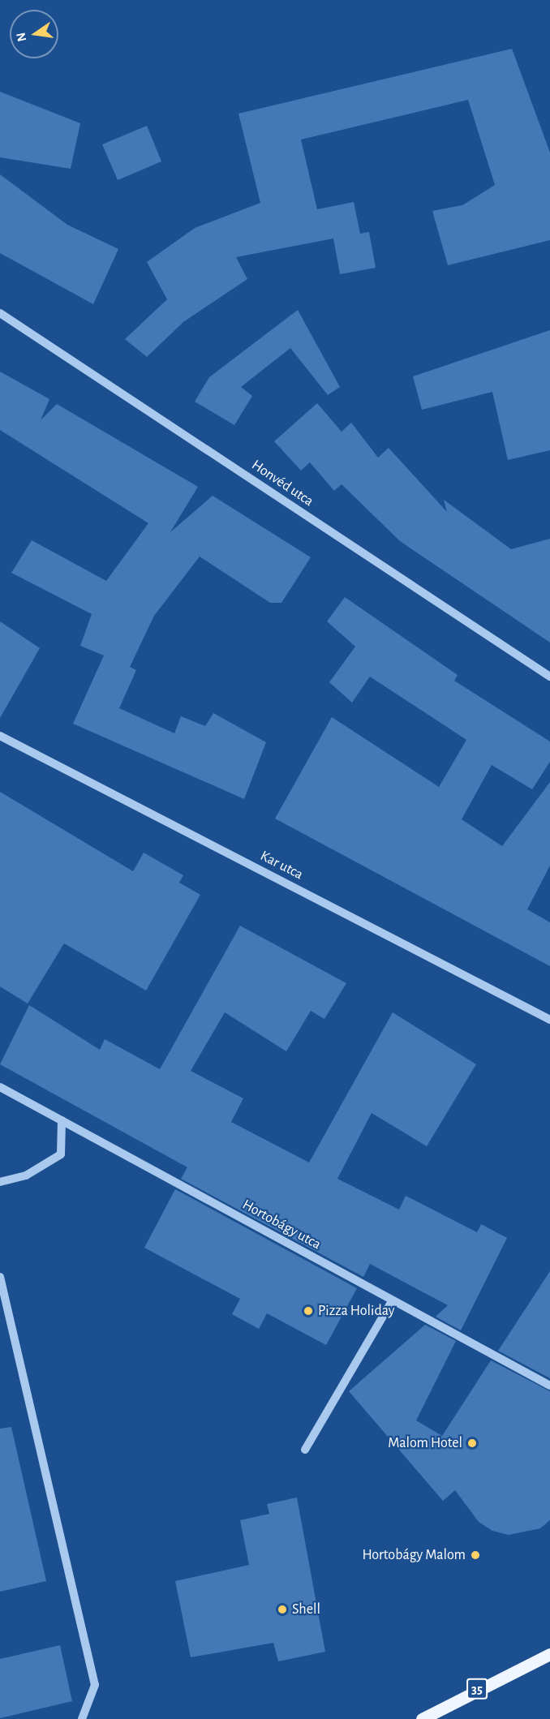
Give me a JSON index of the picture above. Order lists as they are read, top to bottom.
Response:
{
  "streets": {
    "main road": ["35"],
    "street": ["Honvéd utca", "Kar utca", "Hortobágy utca"]
  },
  "places": [
    "Pizza Holiday",
    "Malom Hotel",
    "Hortobágy Malom",
    "Shell"
  ],
  "north": "left"
}
